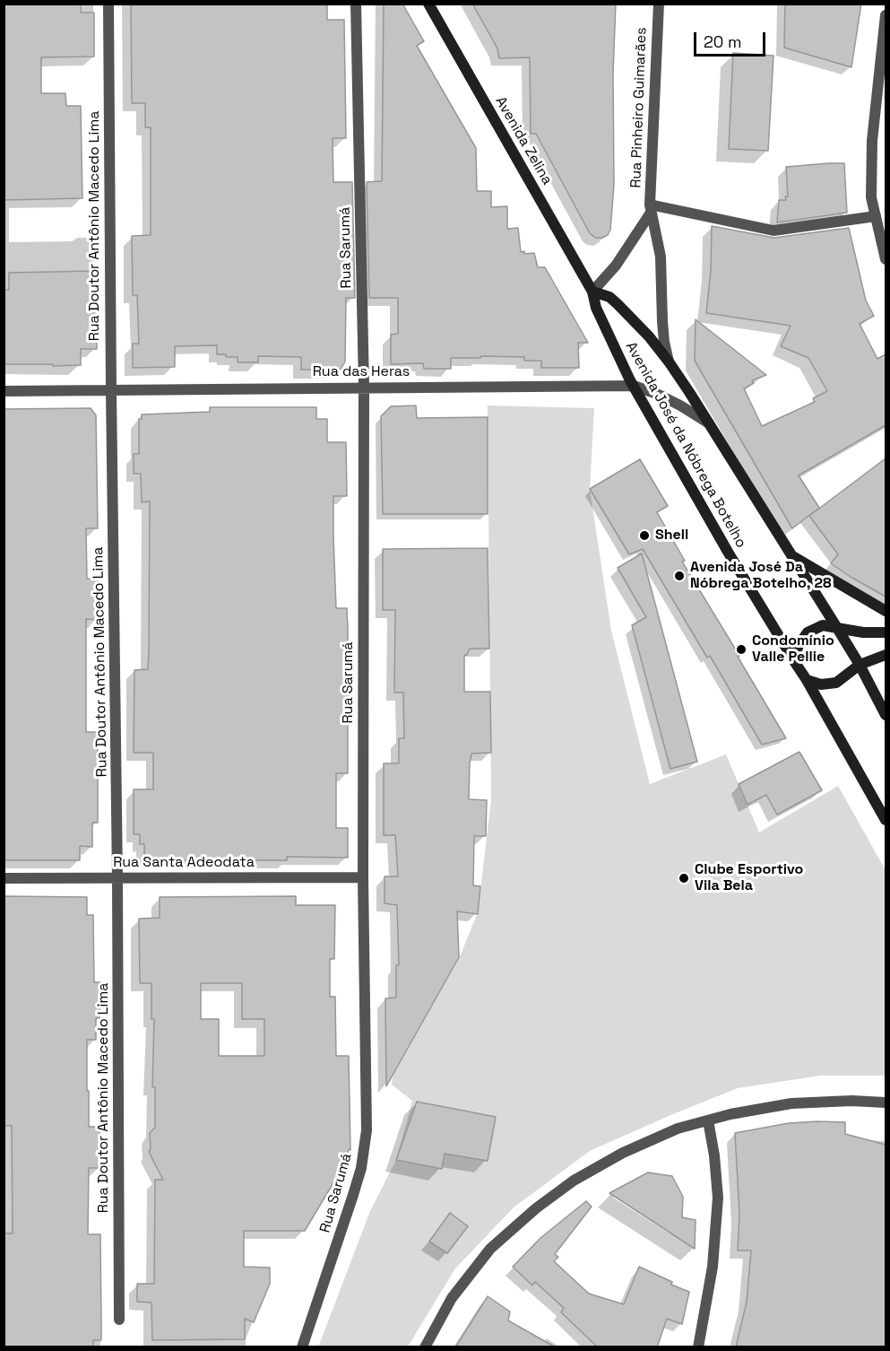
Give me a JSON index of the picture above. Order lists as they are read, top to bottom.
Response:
{
  "streets": {
    "main road": ["Avenida Zelina", "Avenida José da Nóbrega Botelho"],
    "street": [
      "Rua Pinheiro Guimarães",
      "Rua Doutor Antônio Macedo Lima",
      "Rua Sarumá",
      "Rua das Heras",
      "Rua Santa Adeodata"
    ]
  },
  "crossings": [
    ["Rua Pinheiro Guimarães", "Avenida José da Nóbrega Botelho"],
    ["Avenida Zelina", "Avenida José da Nóbrega Botelho"],
    ["Rua Doutor Antônio Macedo Lima", "Rua das Heras"],
    ["Rua Doutor Antônio Macedo Lima", "Rua Santa Adeodata"],
    ["Rua Sarumá", "Rua das Heras"],
    ["Rua Sarumá", "Rua Santa Adeodata"],
    ["Rua das Heras", "Avenida José da Nóbrega Botelho"]
  ],
  "places": [
    "Shell",
    "Avenida José Da Nóbrega Botelho, 28",
    "Condomínio Valle Pellie",
    "Clube Esportivo Vila Bela"
  ],
  "scale_bar": "20 m"
}
